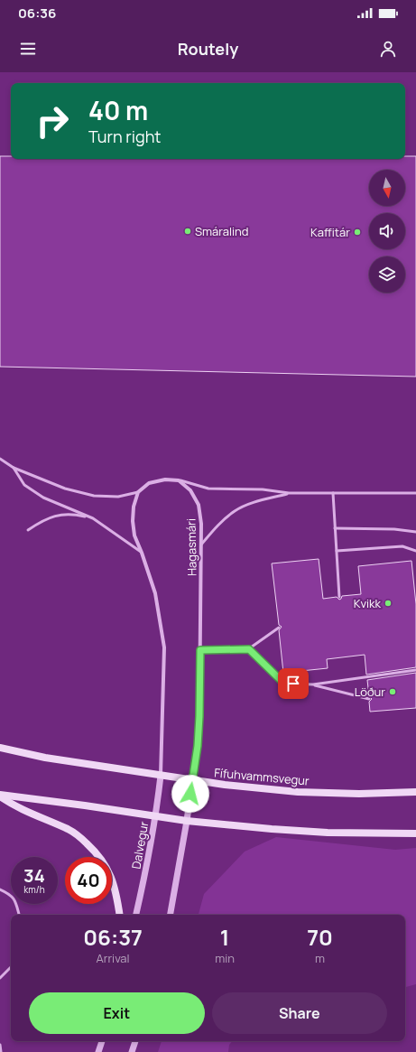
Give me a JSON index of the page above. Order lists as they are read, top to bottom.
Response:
{
  "streets": {
    "main road": ["Fífuhvammsvegur"],
    "street": ["Hagasmári", "Dalvegur"]
  },
  "crossings": [
    ["Hagasmári", "Fífuhvammsvegur"],
    ["Fífuhvammsvegur", "Dalvegur"]
  ],
  "places": [
    "Smáralind",
    "Kaffitár",
    "Kvikk",
    "Löður"
  ],
  "north": "bottom",
  "page": {
    "status": "06:36",
    "header": "Routely",
    "turn": ["40 m", "Turn right"],
    "speed": "34 km/h",
    "limit": "40",
    "eta": [
      "06:37",
      "Arrival",
      "1",
      "min",
      "70",
      "m"
    ],
    "buttons": ["Exit", "Share"]
  }
}
